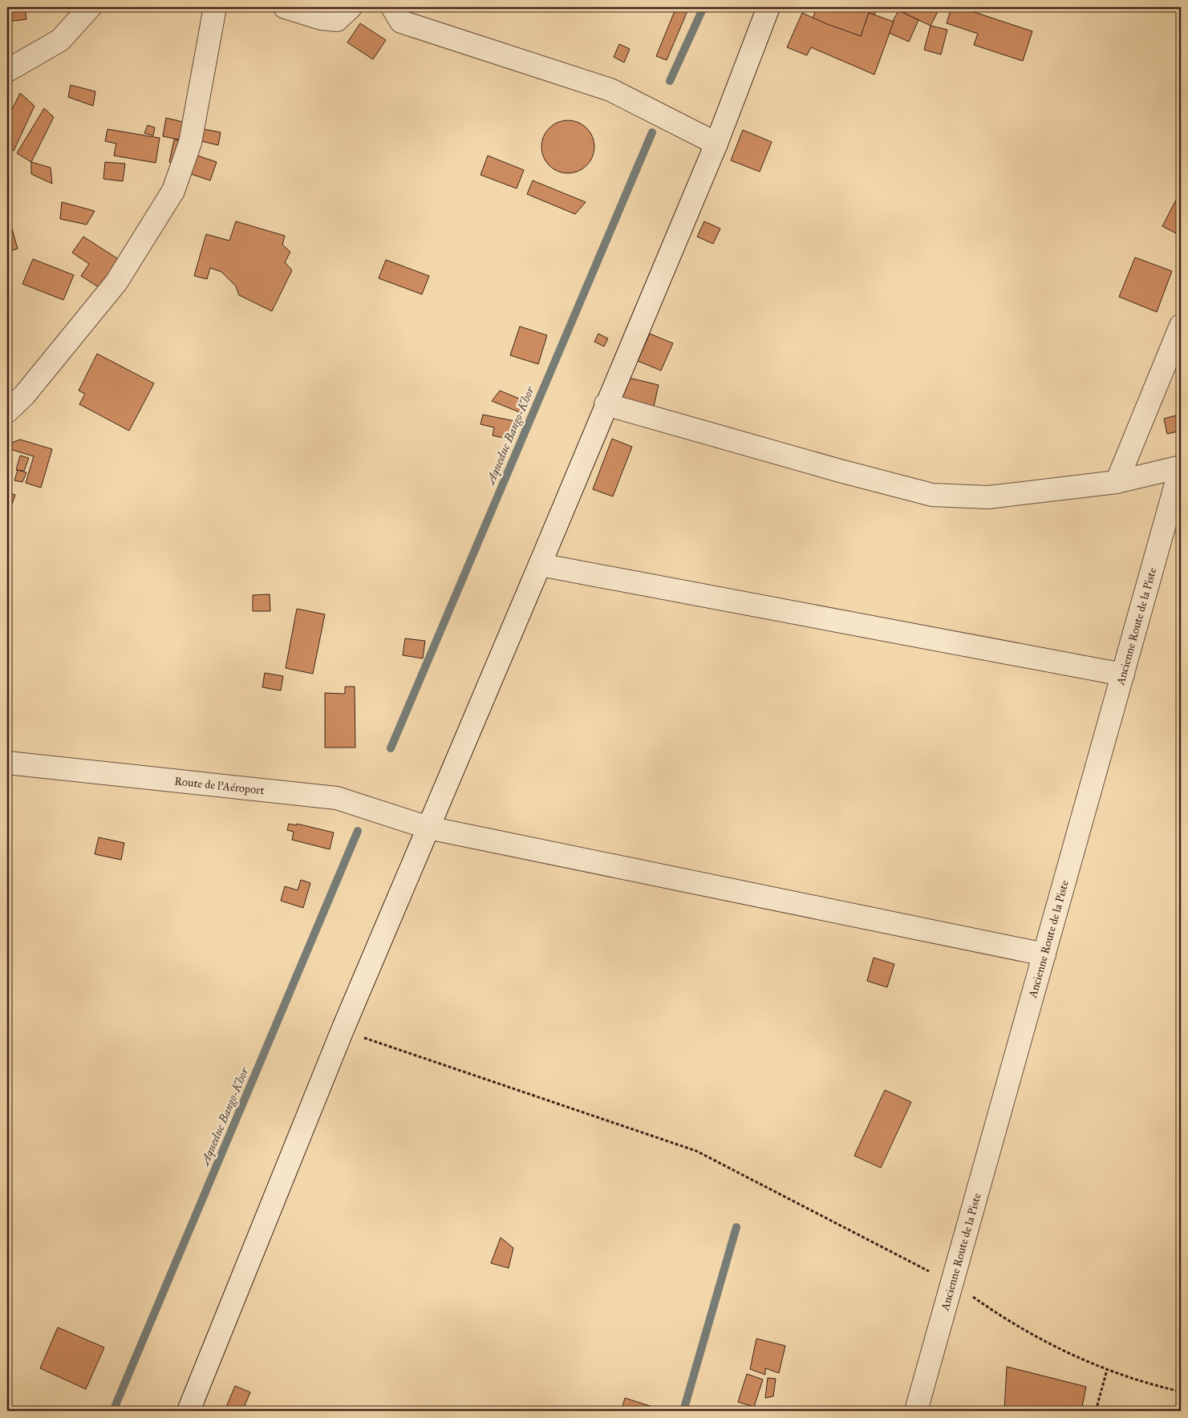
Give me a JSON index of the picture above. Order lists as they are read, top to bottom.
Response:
{
  "streets": {
    "street": ["Ancienne Route de la Piste", "Route de l'Aéroport"]
  },
  "crossings": [
    ["Ancienne Route de la Piste", "Route de l'Aéroport"]
  ],
  "water": ["Aqueduc Bango-Khor"]
}
